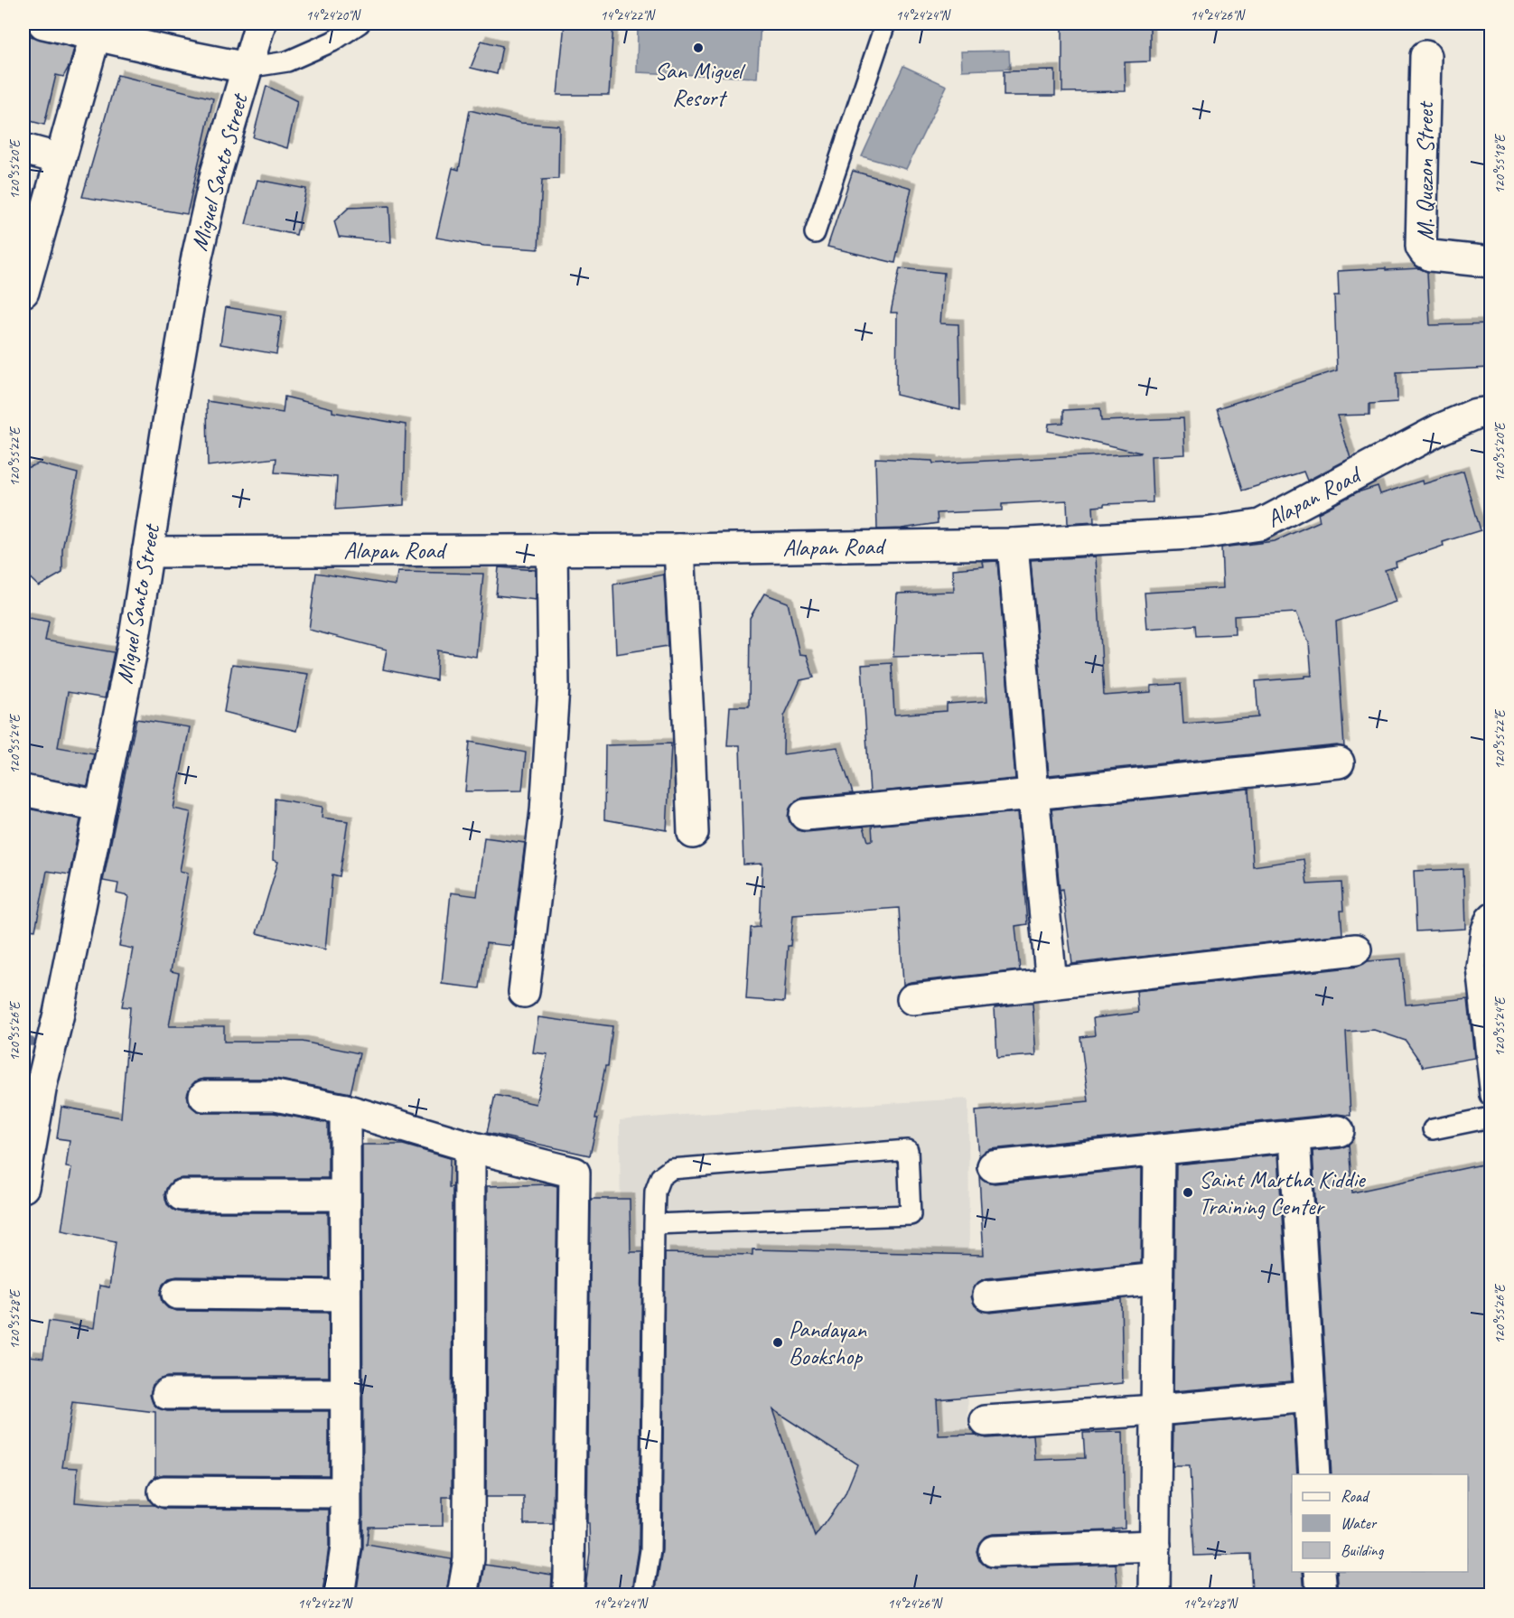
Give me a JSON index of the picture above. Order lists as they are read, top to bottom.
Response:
{
  "streets": {
    "street": ["M. Quezon Street", "Miguel Santo Street", "Alapan Road"]
  },
  "crossings": [
    ["Miguel Santo Street", "Alapan Road"]
  ],
  "places": ["San Miguel Resort", "Saint Martha Kiddie Training Center", "Pandayan Bookshop"],
  "legend": ["Road", "Water", "Building"],
  "coordinates": [
    "14°24'20\"N",
    "14°24'22\"N",
    "14°24'24\"N",
    "14°24'26\"N",
    "120°55'18\"E",
    "120°55'20\"E",
    "120°55'22\"E",
    "120°55'24\"E",
    "120°55'26\"E",
    "120°55'28\"E",
    "14°24'28\"N"
  ]
}
